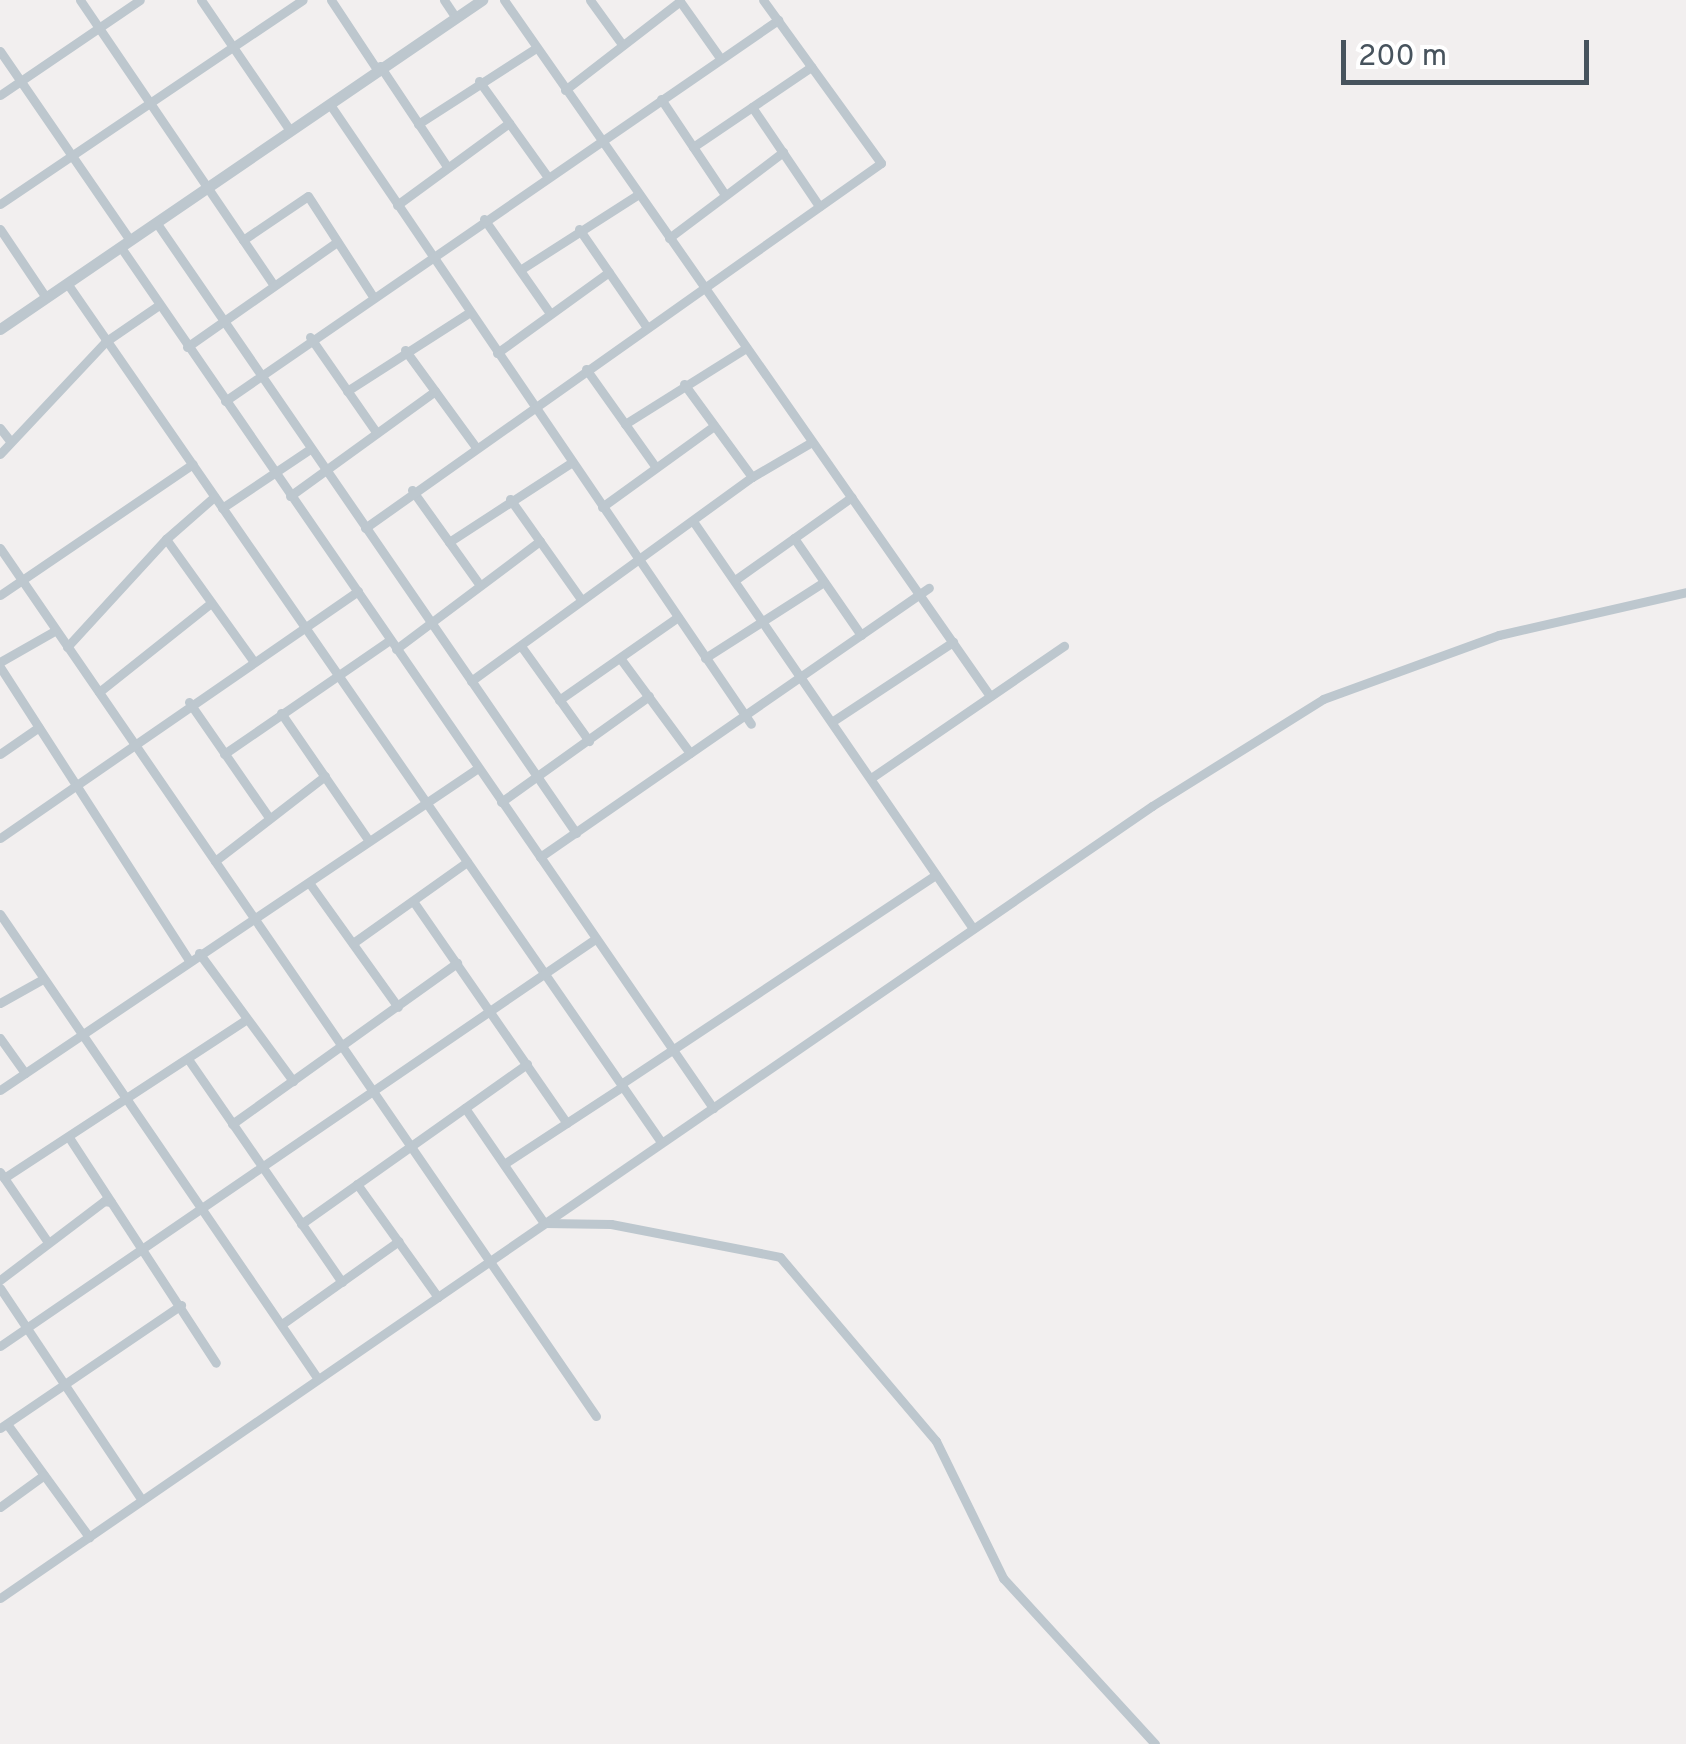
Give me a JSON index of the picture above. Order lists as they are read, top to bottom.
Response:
{
  "scale_bar": "200 m"
}
